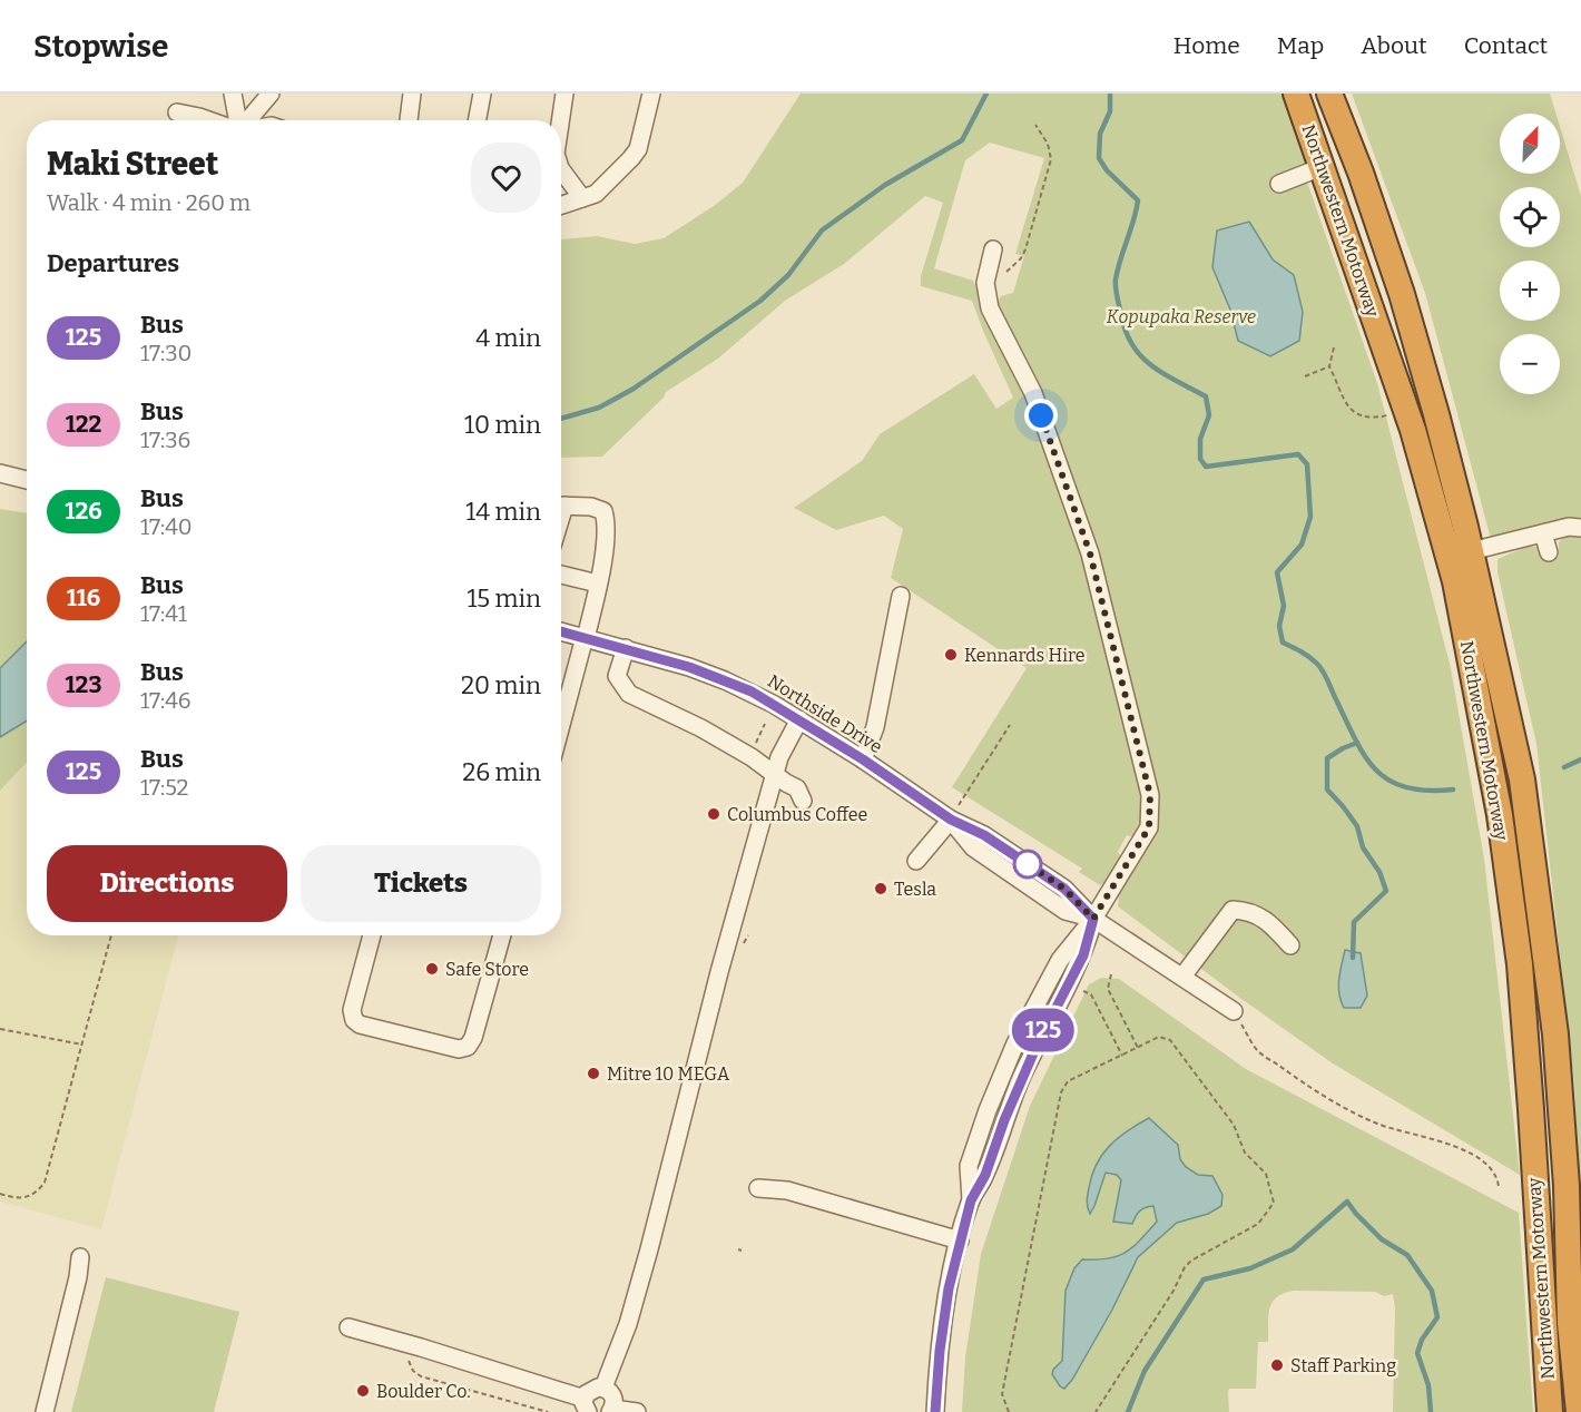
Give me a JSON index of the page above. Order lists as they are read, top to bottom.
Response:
{
  "streets": {
    "highway": ["Northwestern Motorway"],
    "street": ["Northside Drive"]
  },
  "parks": ["Kopupaka Reserve"],
  "places": [
    "Kennards Hire",
    "Columbus Coffee",
    "Tesla",
    "Safe Store",
    "Mitre 10 MEGA",
    "Staff Parking",
    "Boulder Co."
  ],
  "lines": ["bus line 125"],
  "north": "top right",
  "page": {
    "header": "Stopwise",
    "nav": [
      "Home",
      "Map",
      "About",
      "Contact"
    ],
    "on_map": "125",
    "map_buttons": ["+", "−"],
    "heading": [
      ["Maki Street", "Walk · 4 min · 260 m"],
      "Departures"
    ],
    "list": [
      {
        "mark": "125",
        "name": "Bus",
        "note": "17:30",
        "value": "4 min"
      },
      {
        "mark": "122",
        "name": "Bus",
        "note": "17:36",
        "value": "10 min"
      },
      {
        "mark": "126",
        "name": "Bus",
        "note": "17:40",
        "value": "14 min"
      },
      {
        "mark": "116",
        "name": "Bus",
        "note": "17:41",
        "value": "15 min"
      },
      {
        "mark": "123",
        "name": "Bus",
        "note": "17:46",
        "value": "20 min"
      },
      {
        "mark": "125",
        "name": "Bus",
        "note": "17:52",
        "value": "26 min"
      }
    ],
    "buttons": ["Directions", "Tickets"]
  }
}
